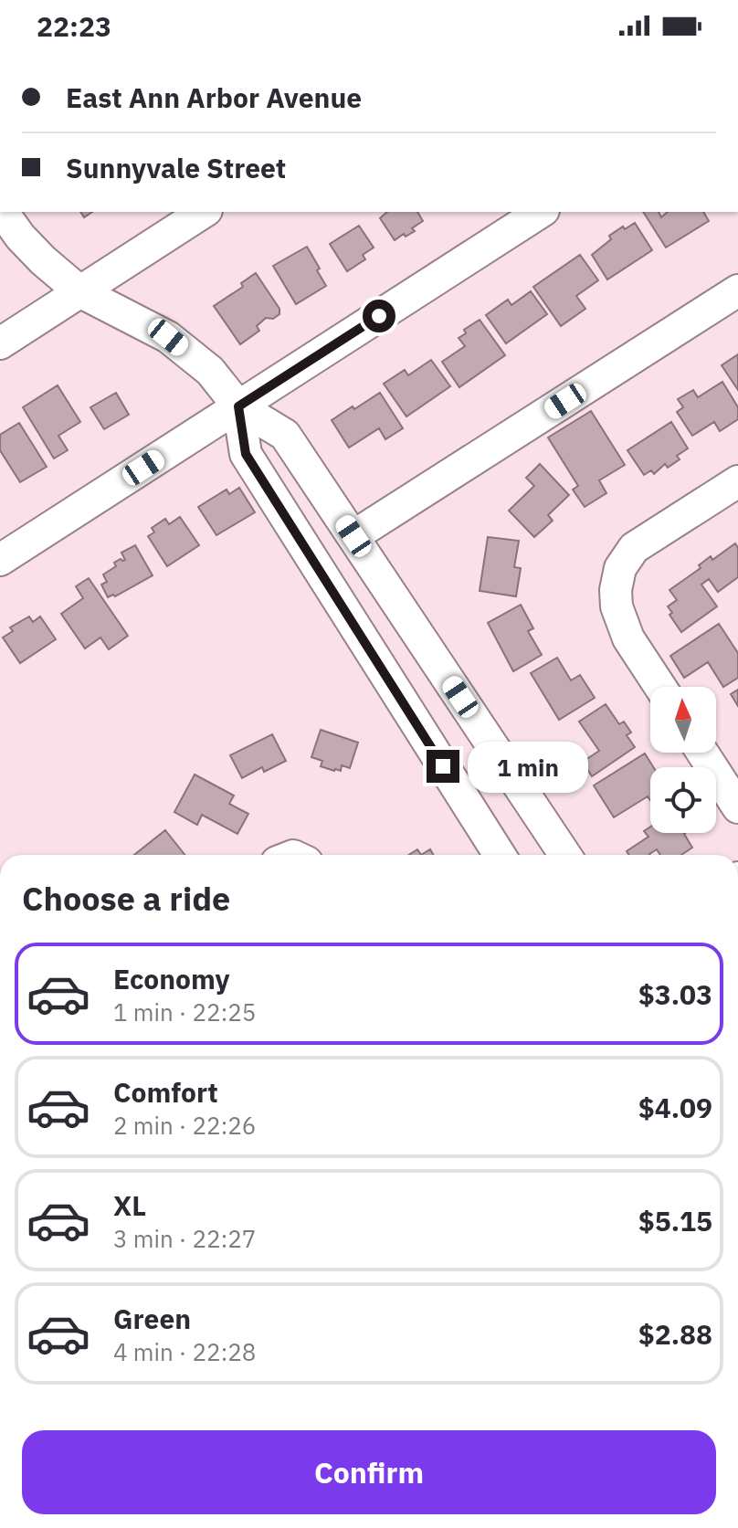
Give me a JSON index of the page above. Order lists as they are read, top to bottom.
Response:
{
  "north": "top",
  "page": {
    "status": "22:23",
    "banner": ["East Ann Arbor Avenue", "Sunnyvale Street"],
    "bubble": "1 min",
    "heading": "Choose a ride",
    "list": [
      {
        "name": "Economy",
        "note": "1 min · 22:25",
        "value": "$3.03"
      },
      {
        "name": "Comfort",
        "note": "2 min · 22:26",
        "value": "$4.09"
      },
      {
        "name": "XL",
        "note": "3 min · 22:27",
        "value": "$5.15"
      },
      {
        "name": "Green",
        "note": "4 min · 22:28",
        "value": "$2.88"
      }
    ],
    "buttons": "Confirm"
  }
}
